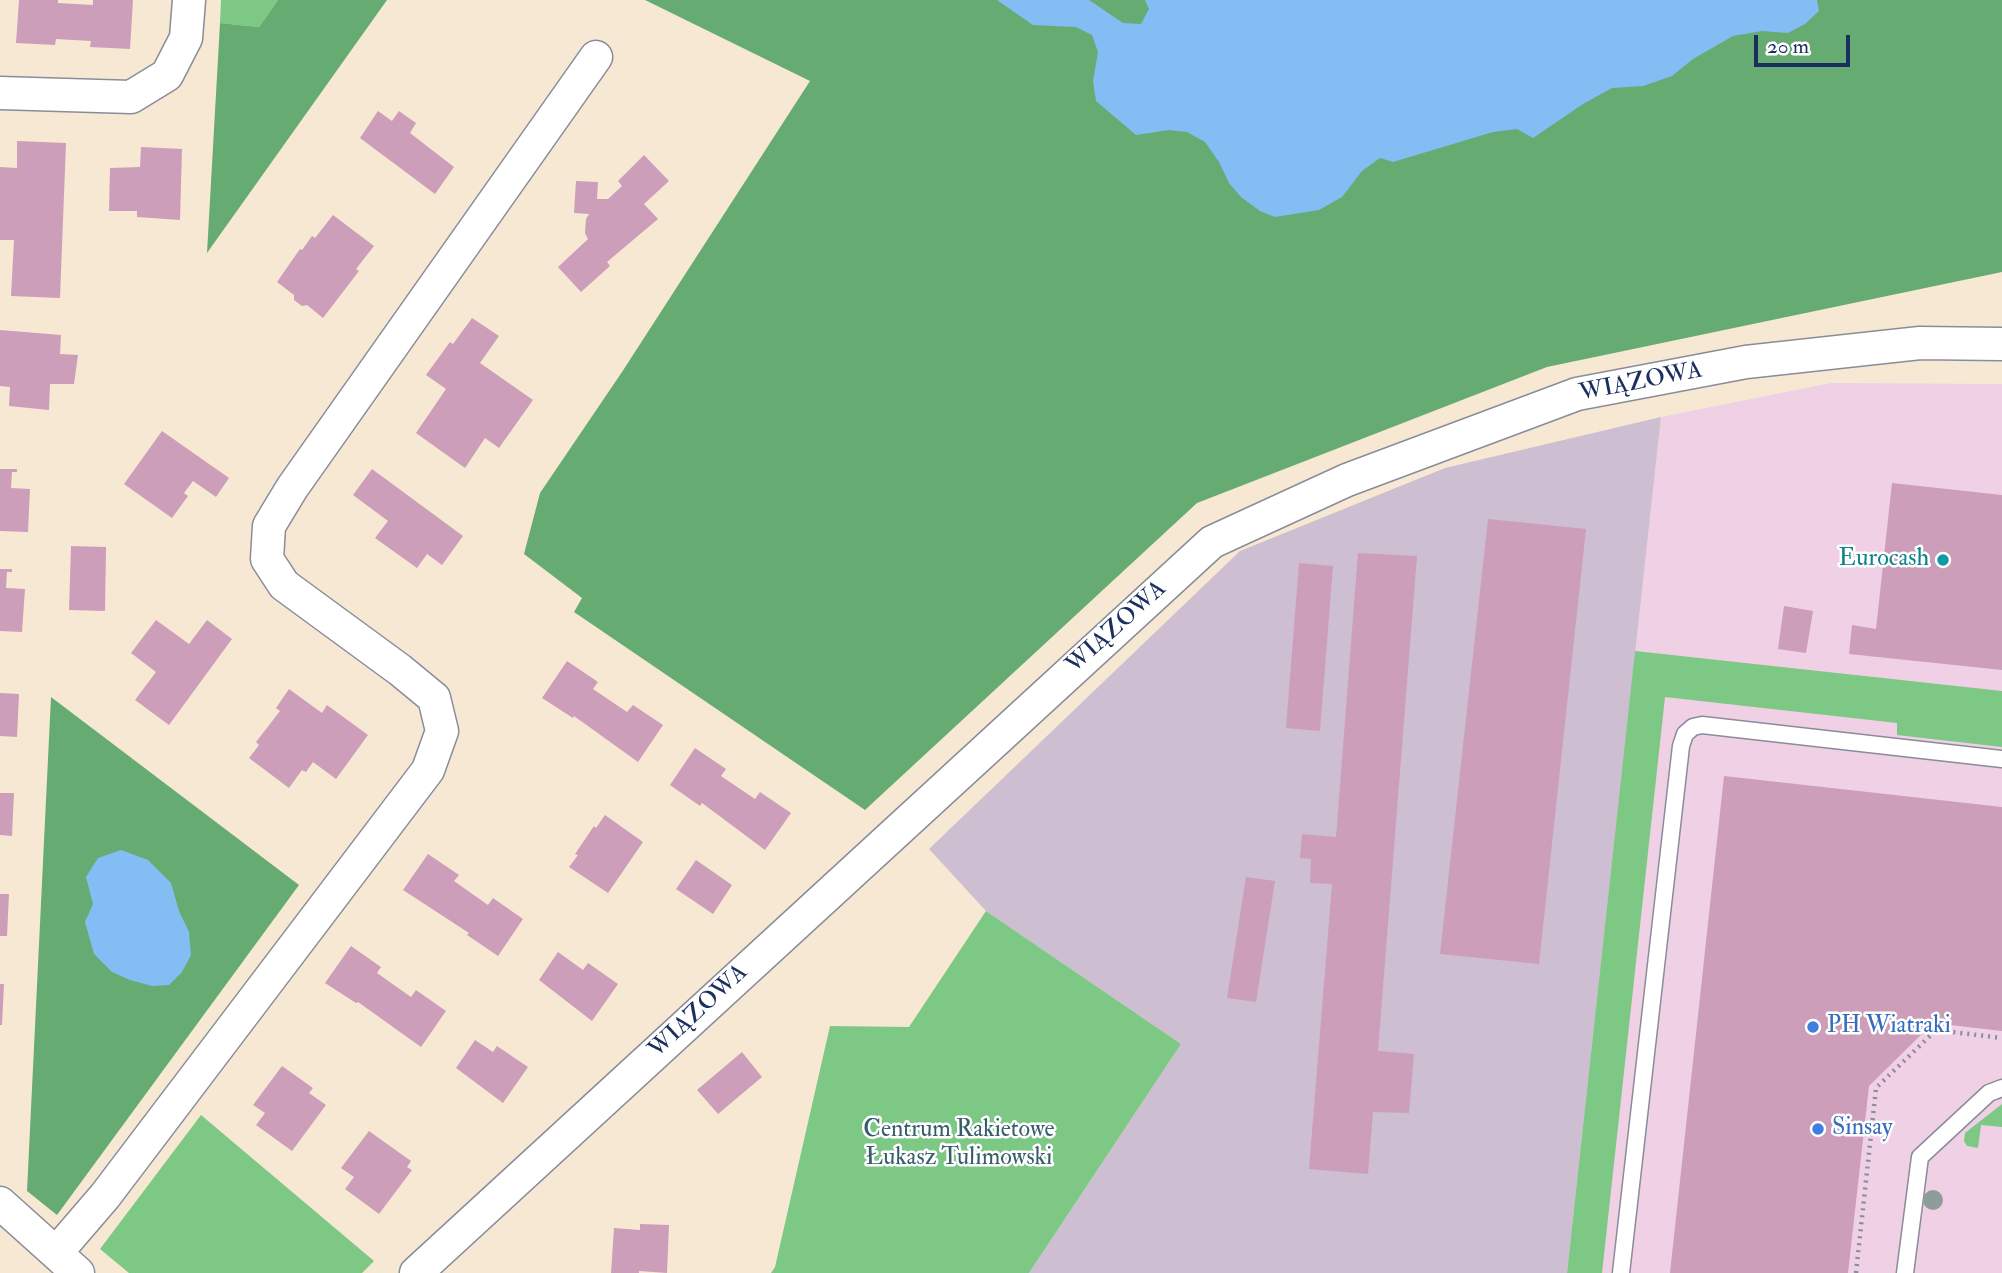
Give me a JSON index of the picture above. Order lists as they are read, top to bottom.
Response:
{
  "streets": {
    "street": ["WIĄZOWA"]
  },
  "parks": ["Centrum Rakietowe Łukasz Tulimowski"],
  "places": ["Eurocash", "PH Wiatraki", "Sinsay"],
  "scale_bar": "20 m"
}
